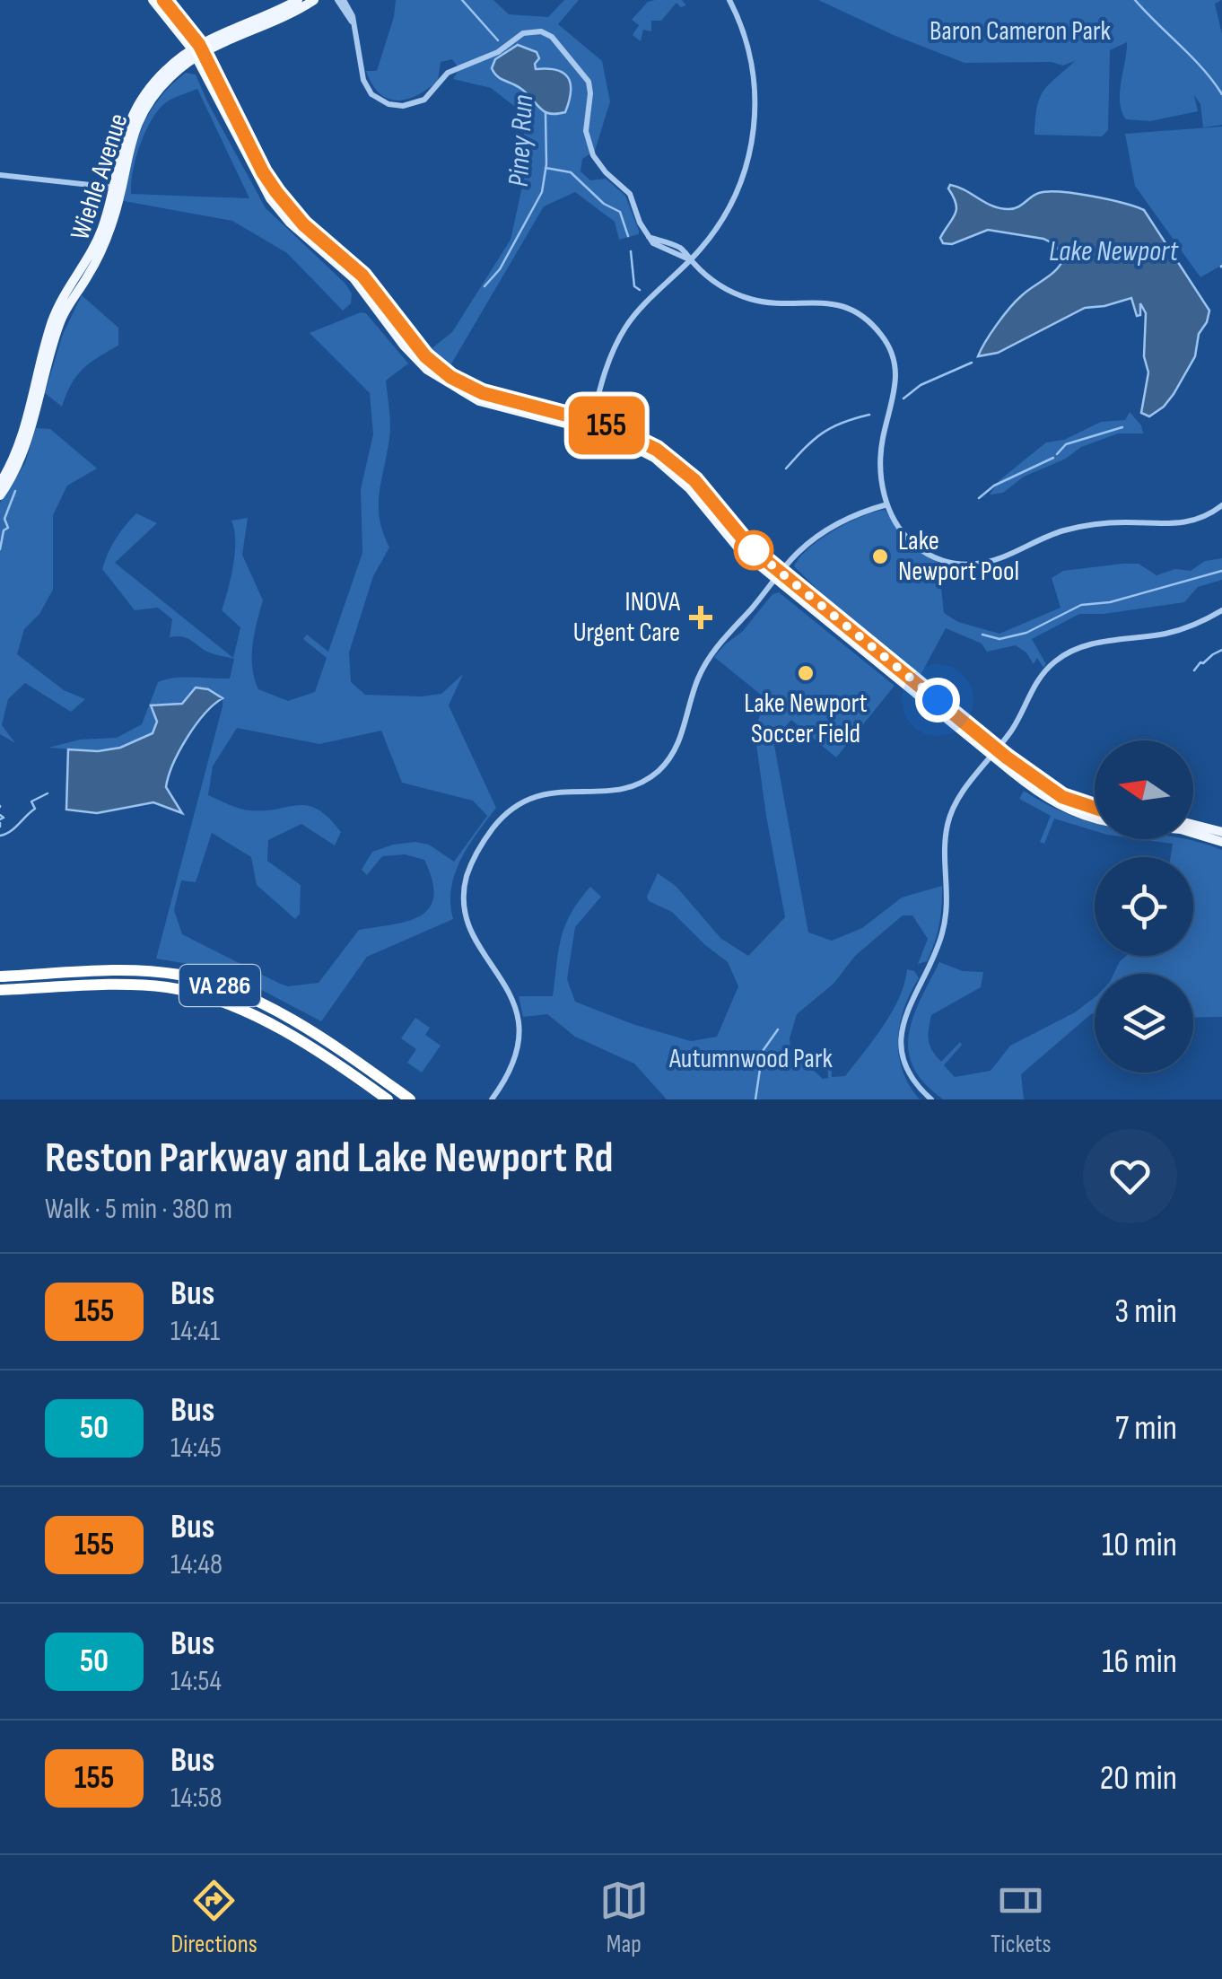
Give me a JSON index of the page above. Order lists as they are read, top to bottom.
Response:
{
  "streets": {
    "highway": ["VA 286"],
    "main road": ["Wiehle Avenue"]
  },
  "water": ["Piney Run", "Lake Newport"],
  "parks": ["Baron Cameron Park", "Autumnwood Park"],
  "places": {
    "other": ["Lake Newport Pool", "Lake Newport Soccer Field"],
    "health": ["INOVA Urgent Care"]
  },
  "lines": ["bus line 155"],
  "north": "left",
  "page": {
    "on_map": "155",
    "heading": ["Reston Parkway and Lake Newport Rd", "Walk · 5 min · 380 m"],
    "list": [
      {
        "mark": "155",
        "name": "Bus",
        "note": "14:41",
        "value": "3 min"
      },
      {
        "mark": "50",
        "name": "Bus",
        "note": "14:45",
        "value": "7 min"
      },
      {
        "mark": "155",
        "name": "Bus",
        "note": "14:48",
        "value": "10 min"
      },
      {
        "mark": "50",
        "name": "Bus",
        "note": "14:54",
        "value": "16 min"
      },
      {
        "mark": "155",
        "name": "Bus",
        "note": "14:58",
        "value": "20 min"
      }
    ],
    "tabs": ["Directions", "Map", "Tickets"]
  }
}
